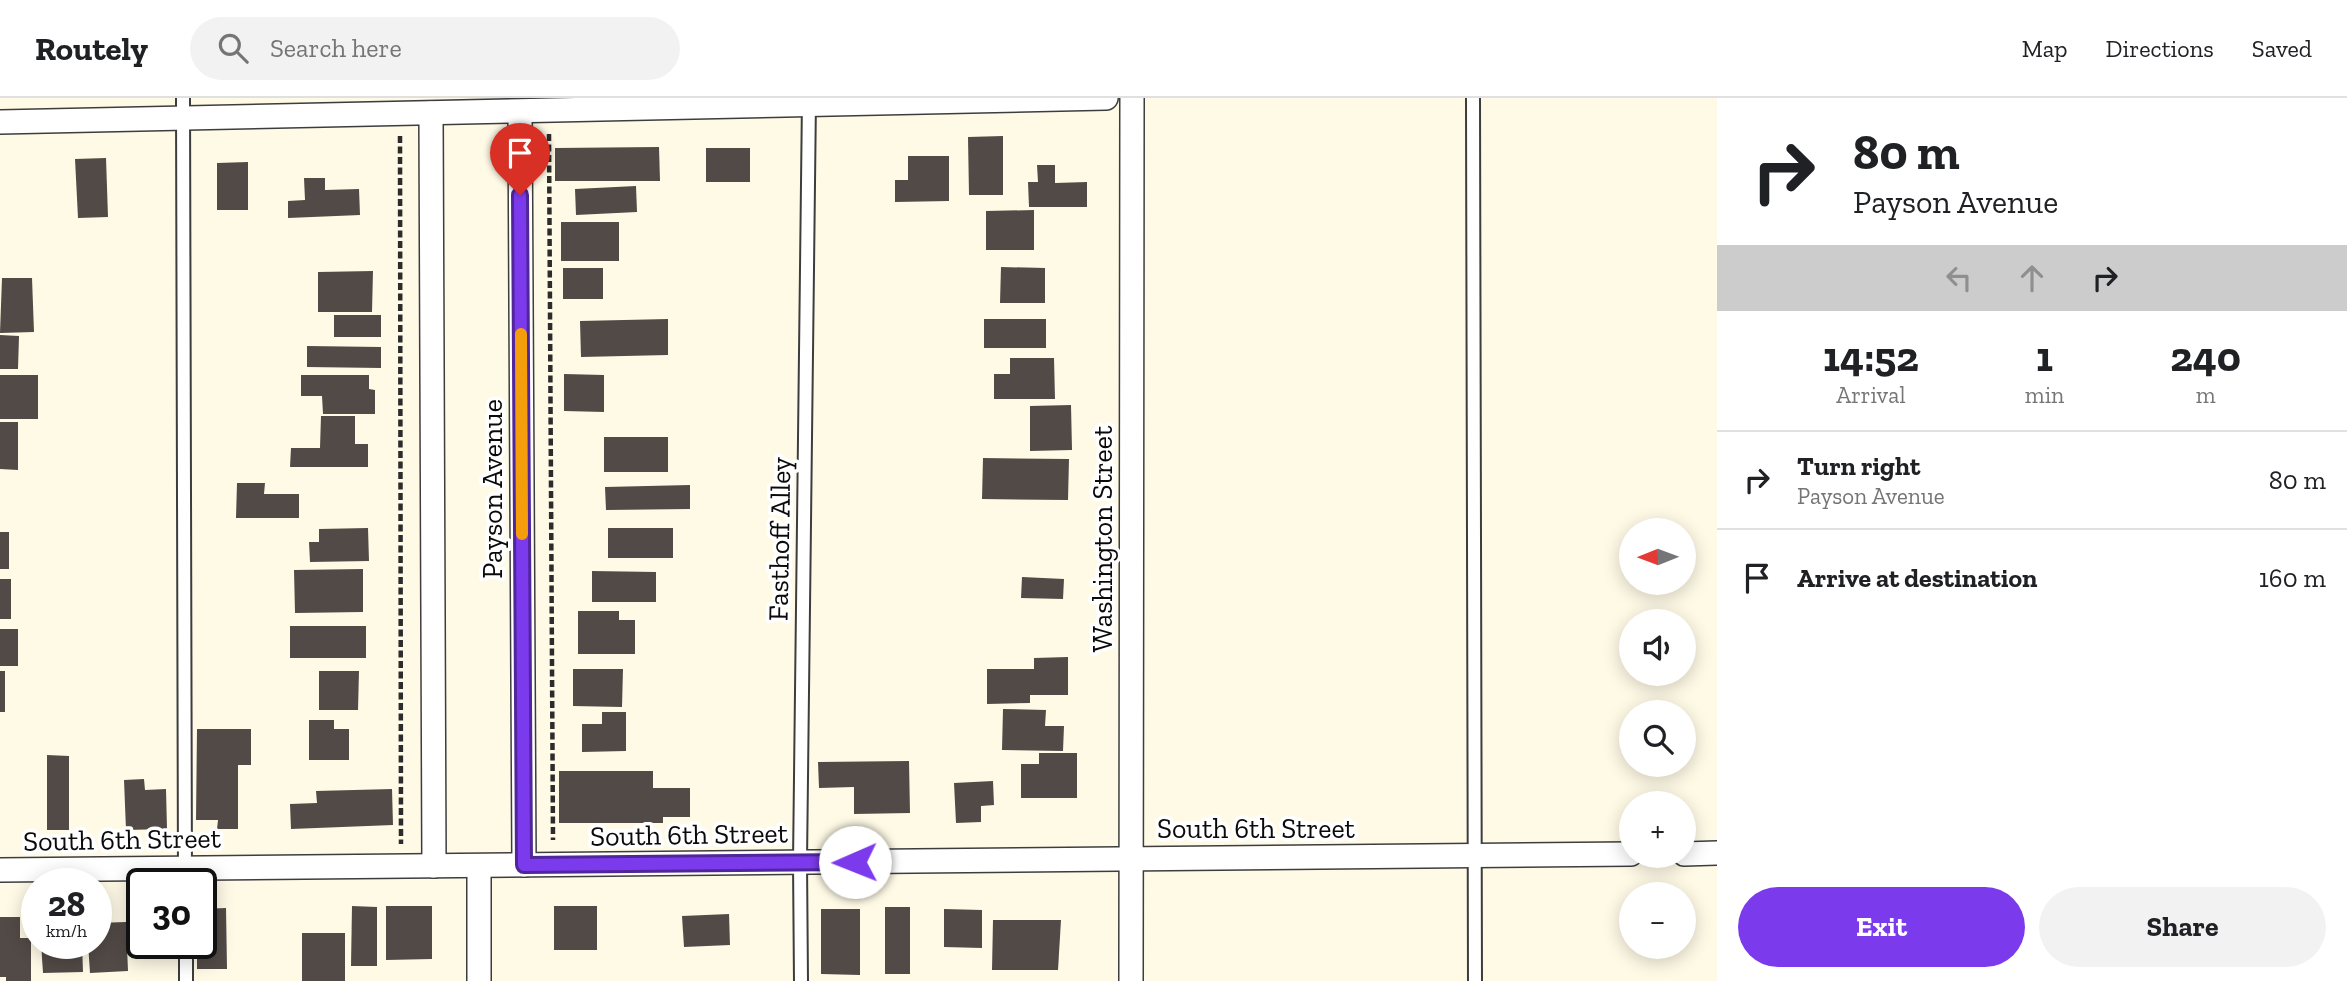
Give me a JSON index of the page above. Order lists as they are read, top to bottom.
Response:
{
  "streets": {
    "street": ["Payson Avenue", "Washington Street", "South 6th Street"],
    "lane": ["Fasthoff Alley"]
  },
  "crossings": [
    ["Payson Avenue", "South 6th Street"],
    ["Fasthoff Alley", "South 6th Street"],
    ["Washington Street", "South 6th Street"]
  ],
  "north": "left",
  "page": {
    "header": "Routely",
    "search": "Search here",
    "nav": ["Map", "Directions", "Saved"],
    "turn": ["80 m", "Payson Avenue"],
    "eta": [
      "14:52",
      "Arrival",
      "1",
      "min",
      "240",
      "m"
    ],
    "list": [
      {
        "name": "Turn right",
        "note": "Payson Avenue",
        "value": "80 m"
      },
      {
        "name": "Arrive at destination",
        "value": "160 m"
      }
    ],
    "map_buttons": ["+", "−"],
    "speed": "28 km/h",
    "limit": "30",
    "buttons": ["Exit", "Share"]
  }
}
